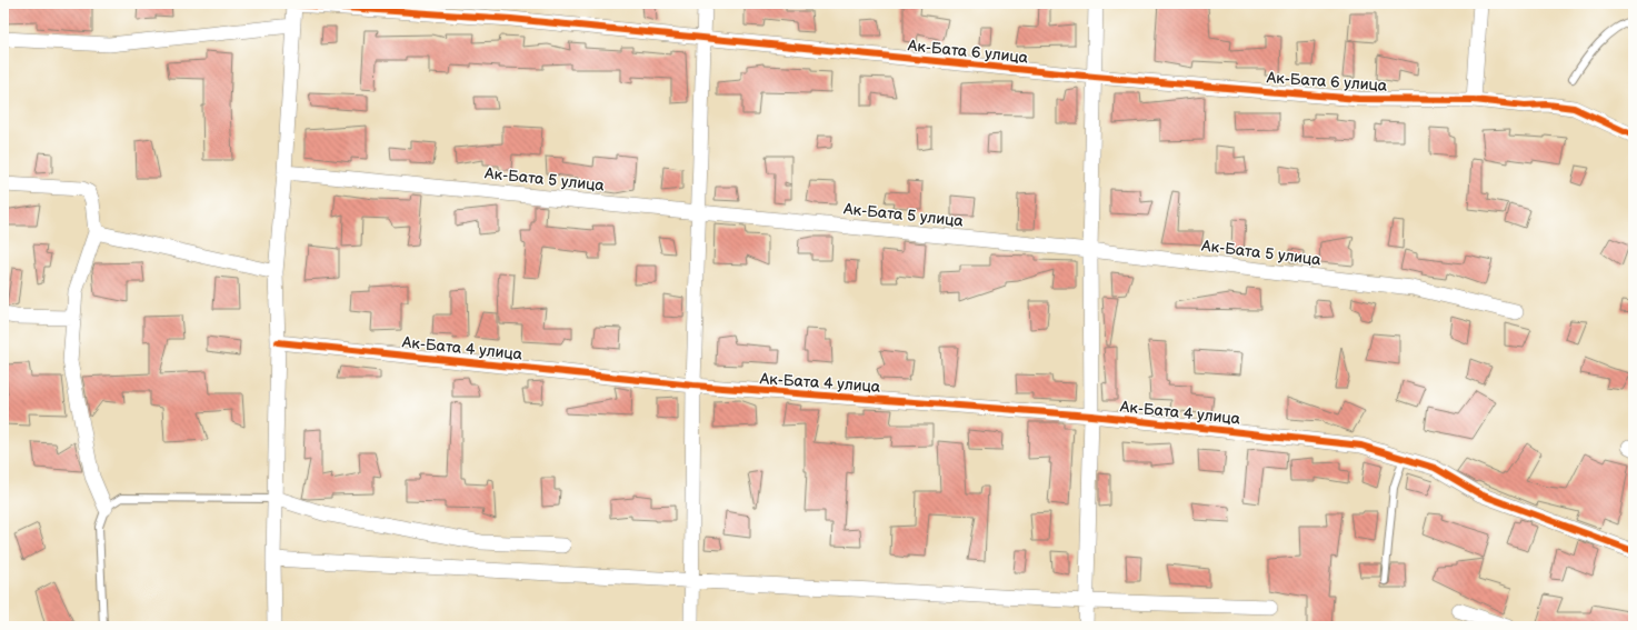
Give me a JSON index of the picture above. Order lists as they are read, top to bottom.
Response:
{
  "streets": {
    "street": ["Ак-Бата 6 улица", "Ак-Бата 5 улица", "Ак-Бата 4 улица"]
  }
}
